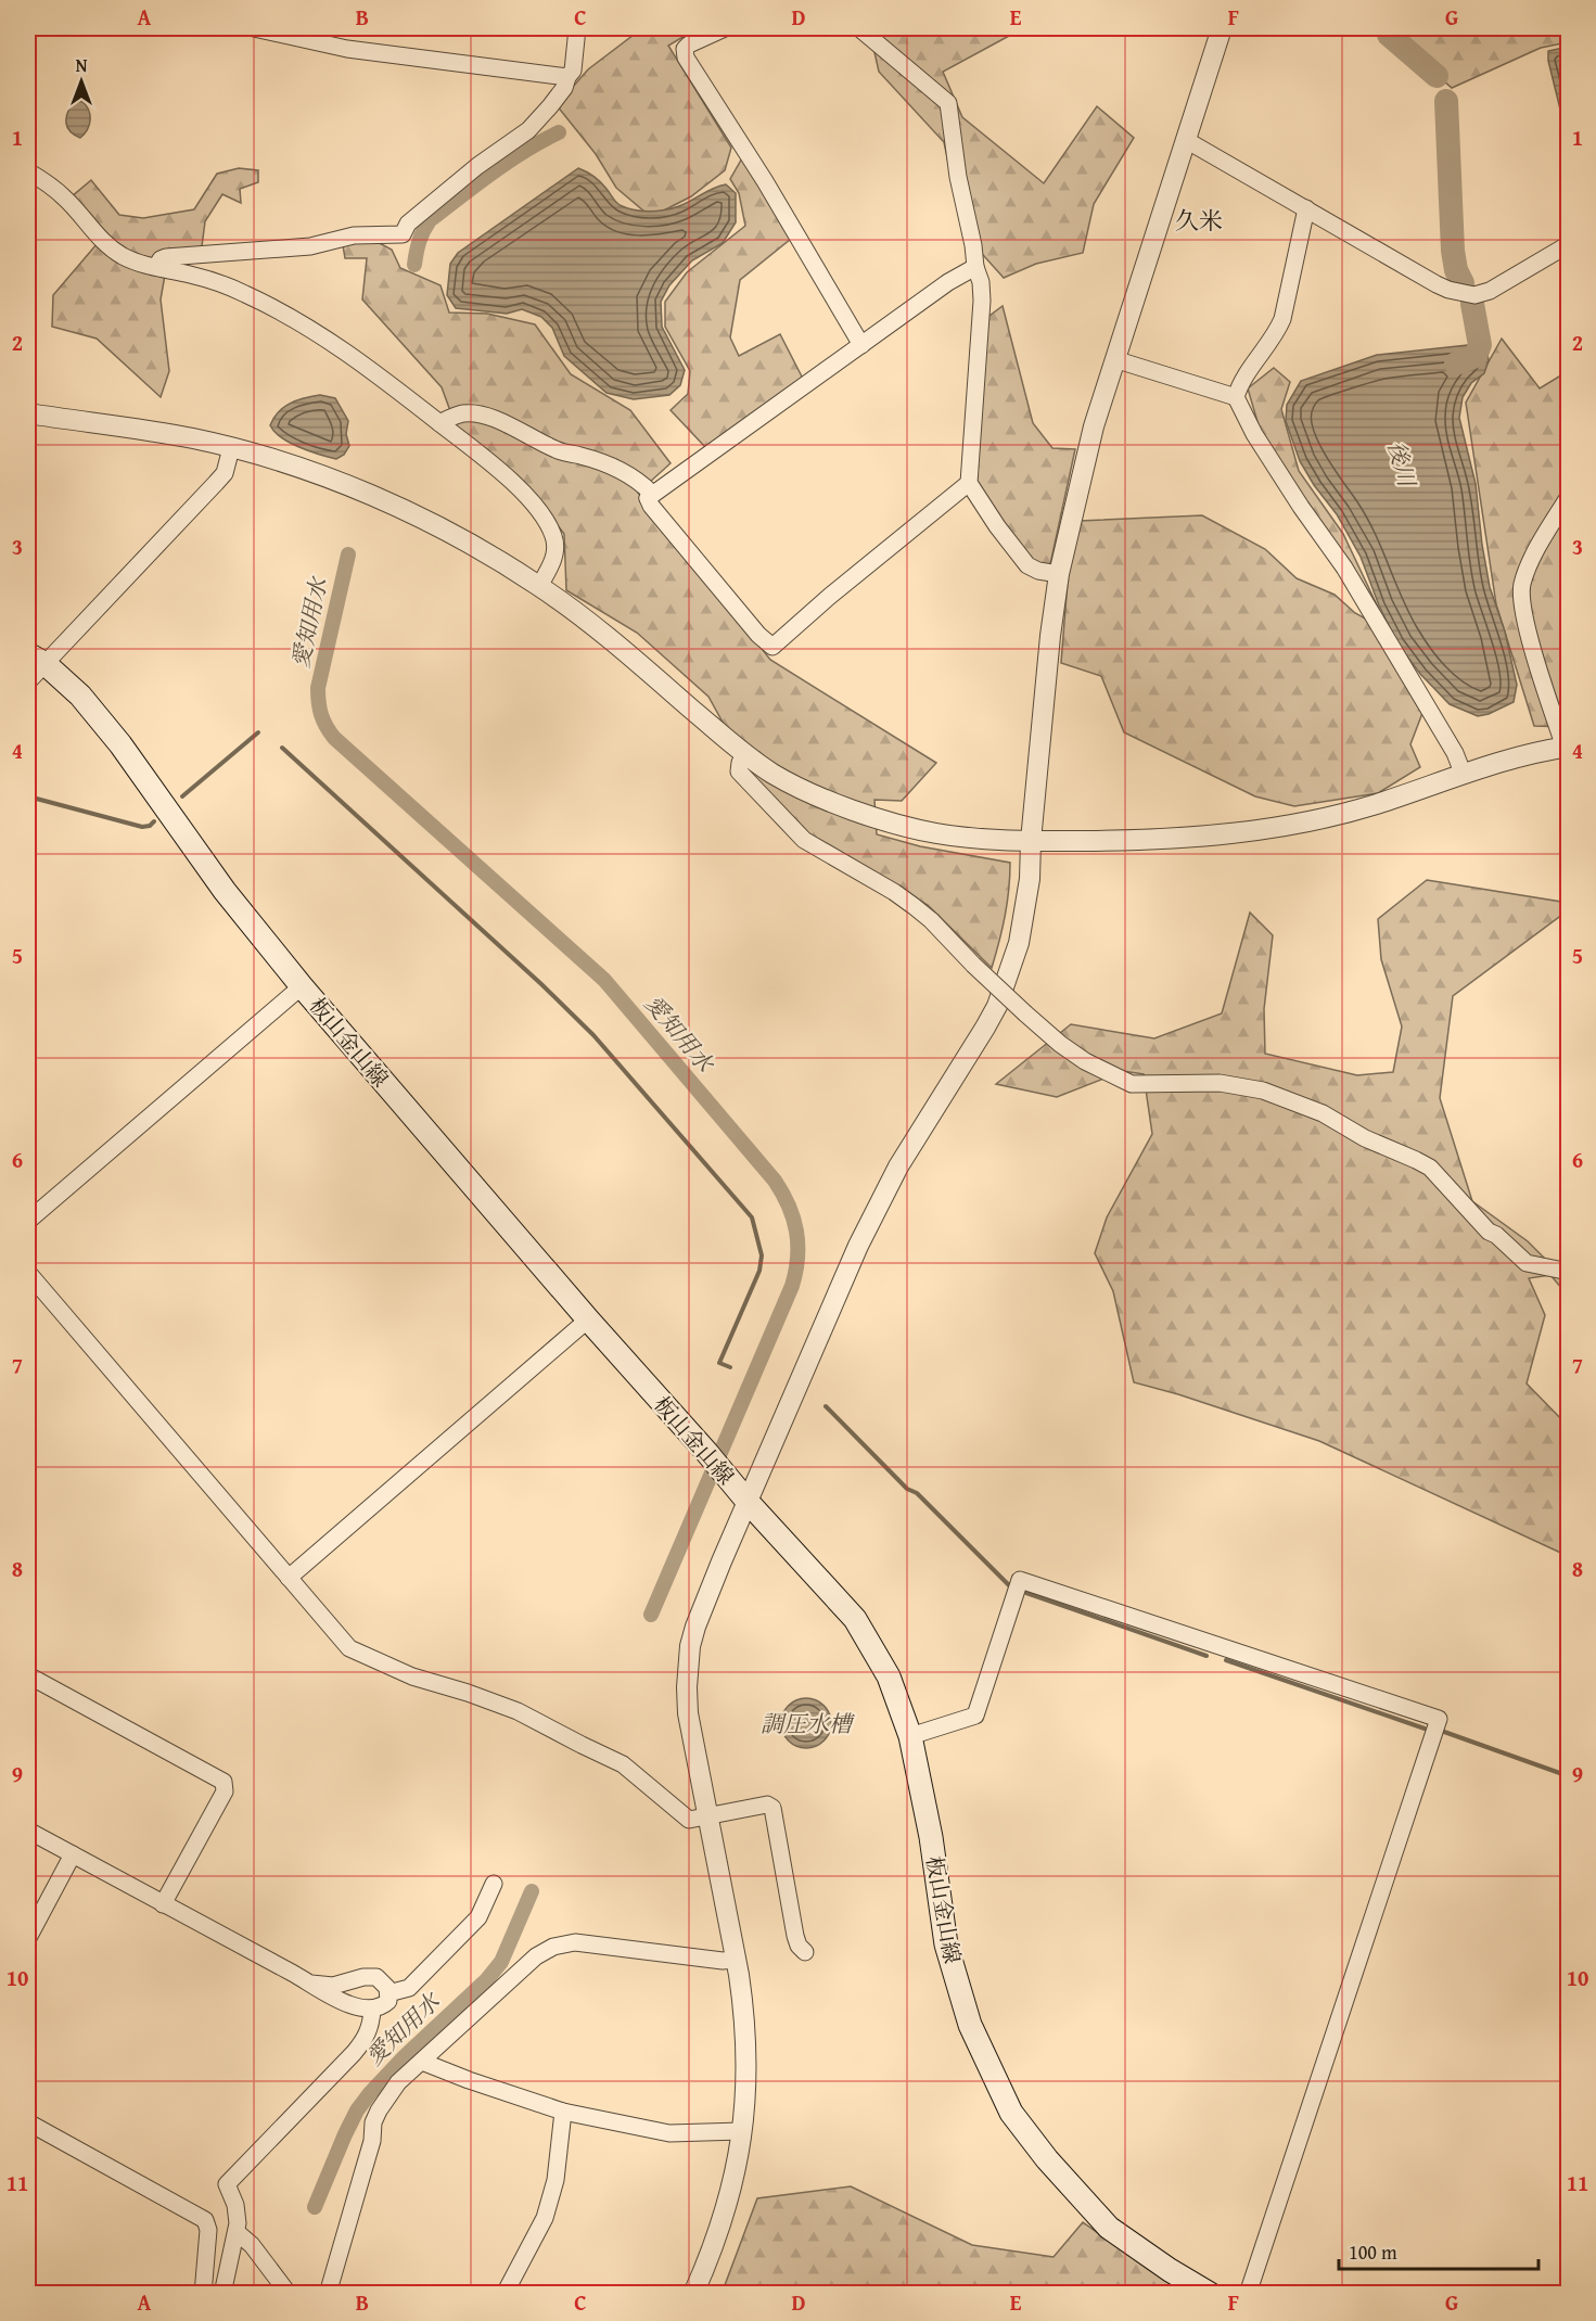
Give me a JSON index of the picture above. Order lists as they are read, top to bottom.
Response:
{
  "streets": {
    "main road": ["板山金山線"]
  },
  "districts": ["久米"],
  "water": ["後川", "愛知用水", "調圧水槽"],
  "scale_bar": "100 m",
  "north": "top",
  "grid": {
    "columns": [
      "A",
      "B",
      "C",
      "D",
      "E",
      "F",
      "G"
    ],
    "rows": [
      "1",
      "2",
      "3",
      "4",
      "5",
      "6",
      "7",
      "8",
      "9",
      "10",
      "11"
    ]
  }
}
